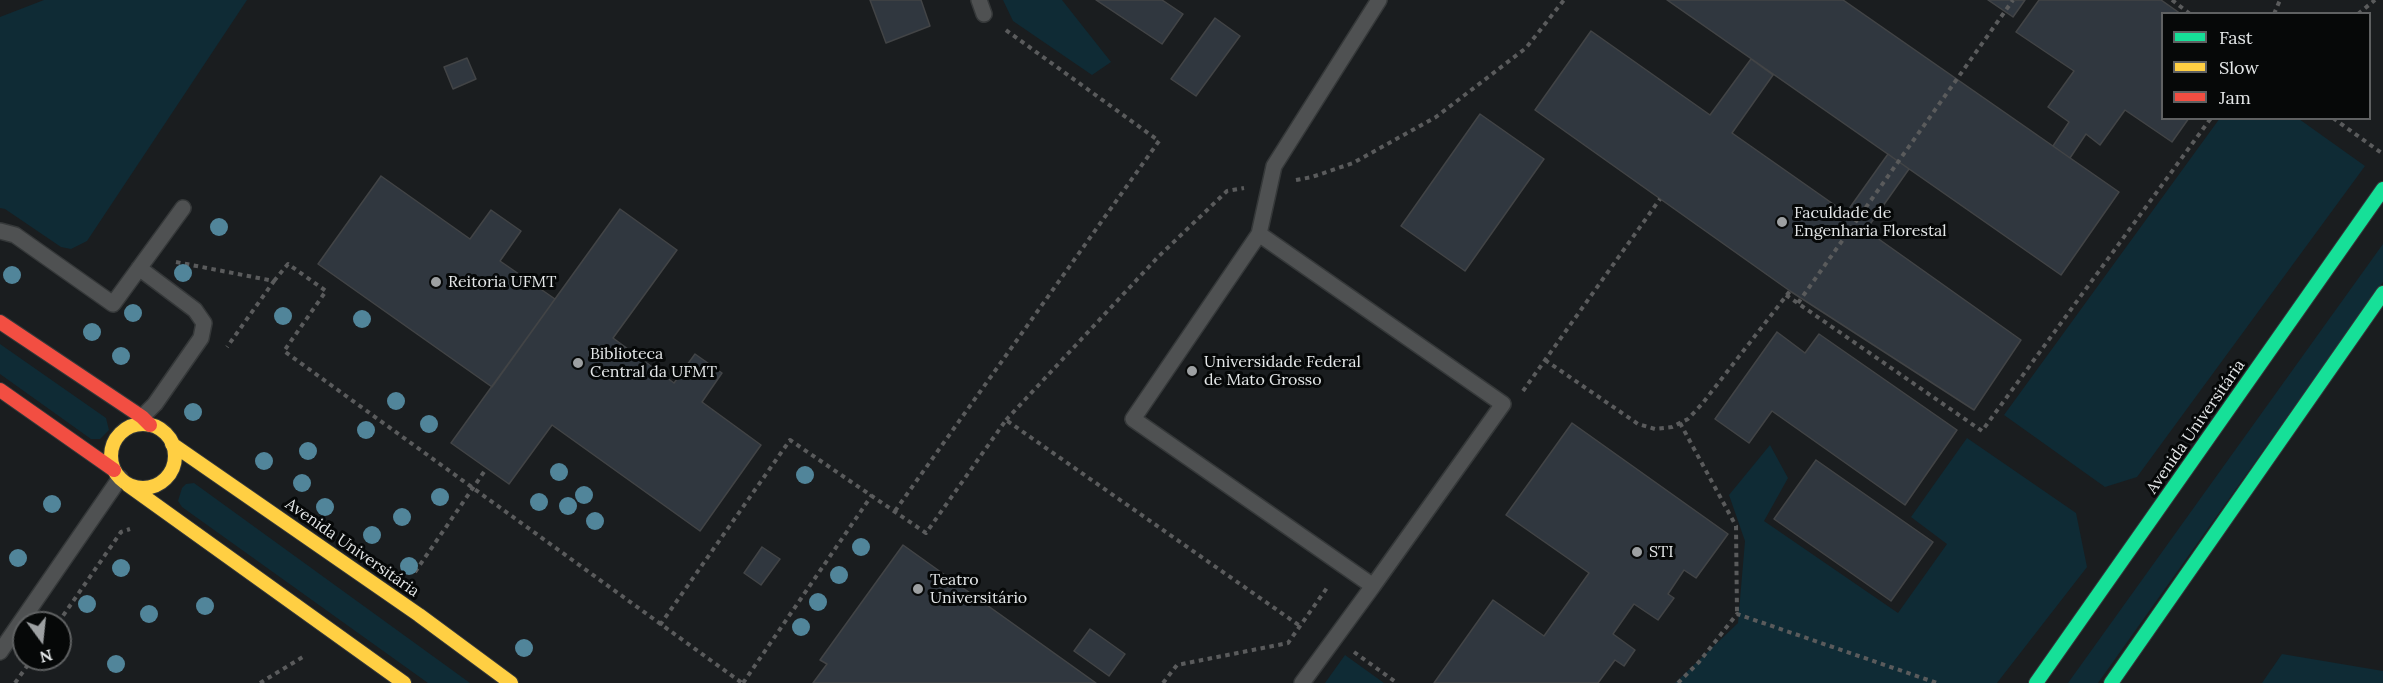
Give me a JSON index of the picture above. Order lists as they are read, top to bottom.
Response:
{
  "streets": {
    "street": ["Avenida Universitária"]
  },
  "places": [
    "Faculdade de Engenharia Florestal",
    "Reitoria UFMT",
    "Biblioteca Central da UFMT",
    "Universidade Federal de Mato Grosso",
    "STI",
    "Teatro Universitário"
  ],
  "legend": ["Fast", "Slow", "Jam"],
  "north": "bottom"
}
